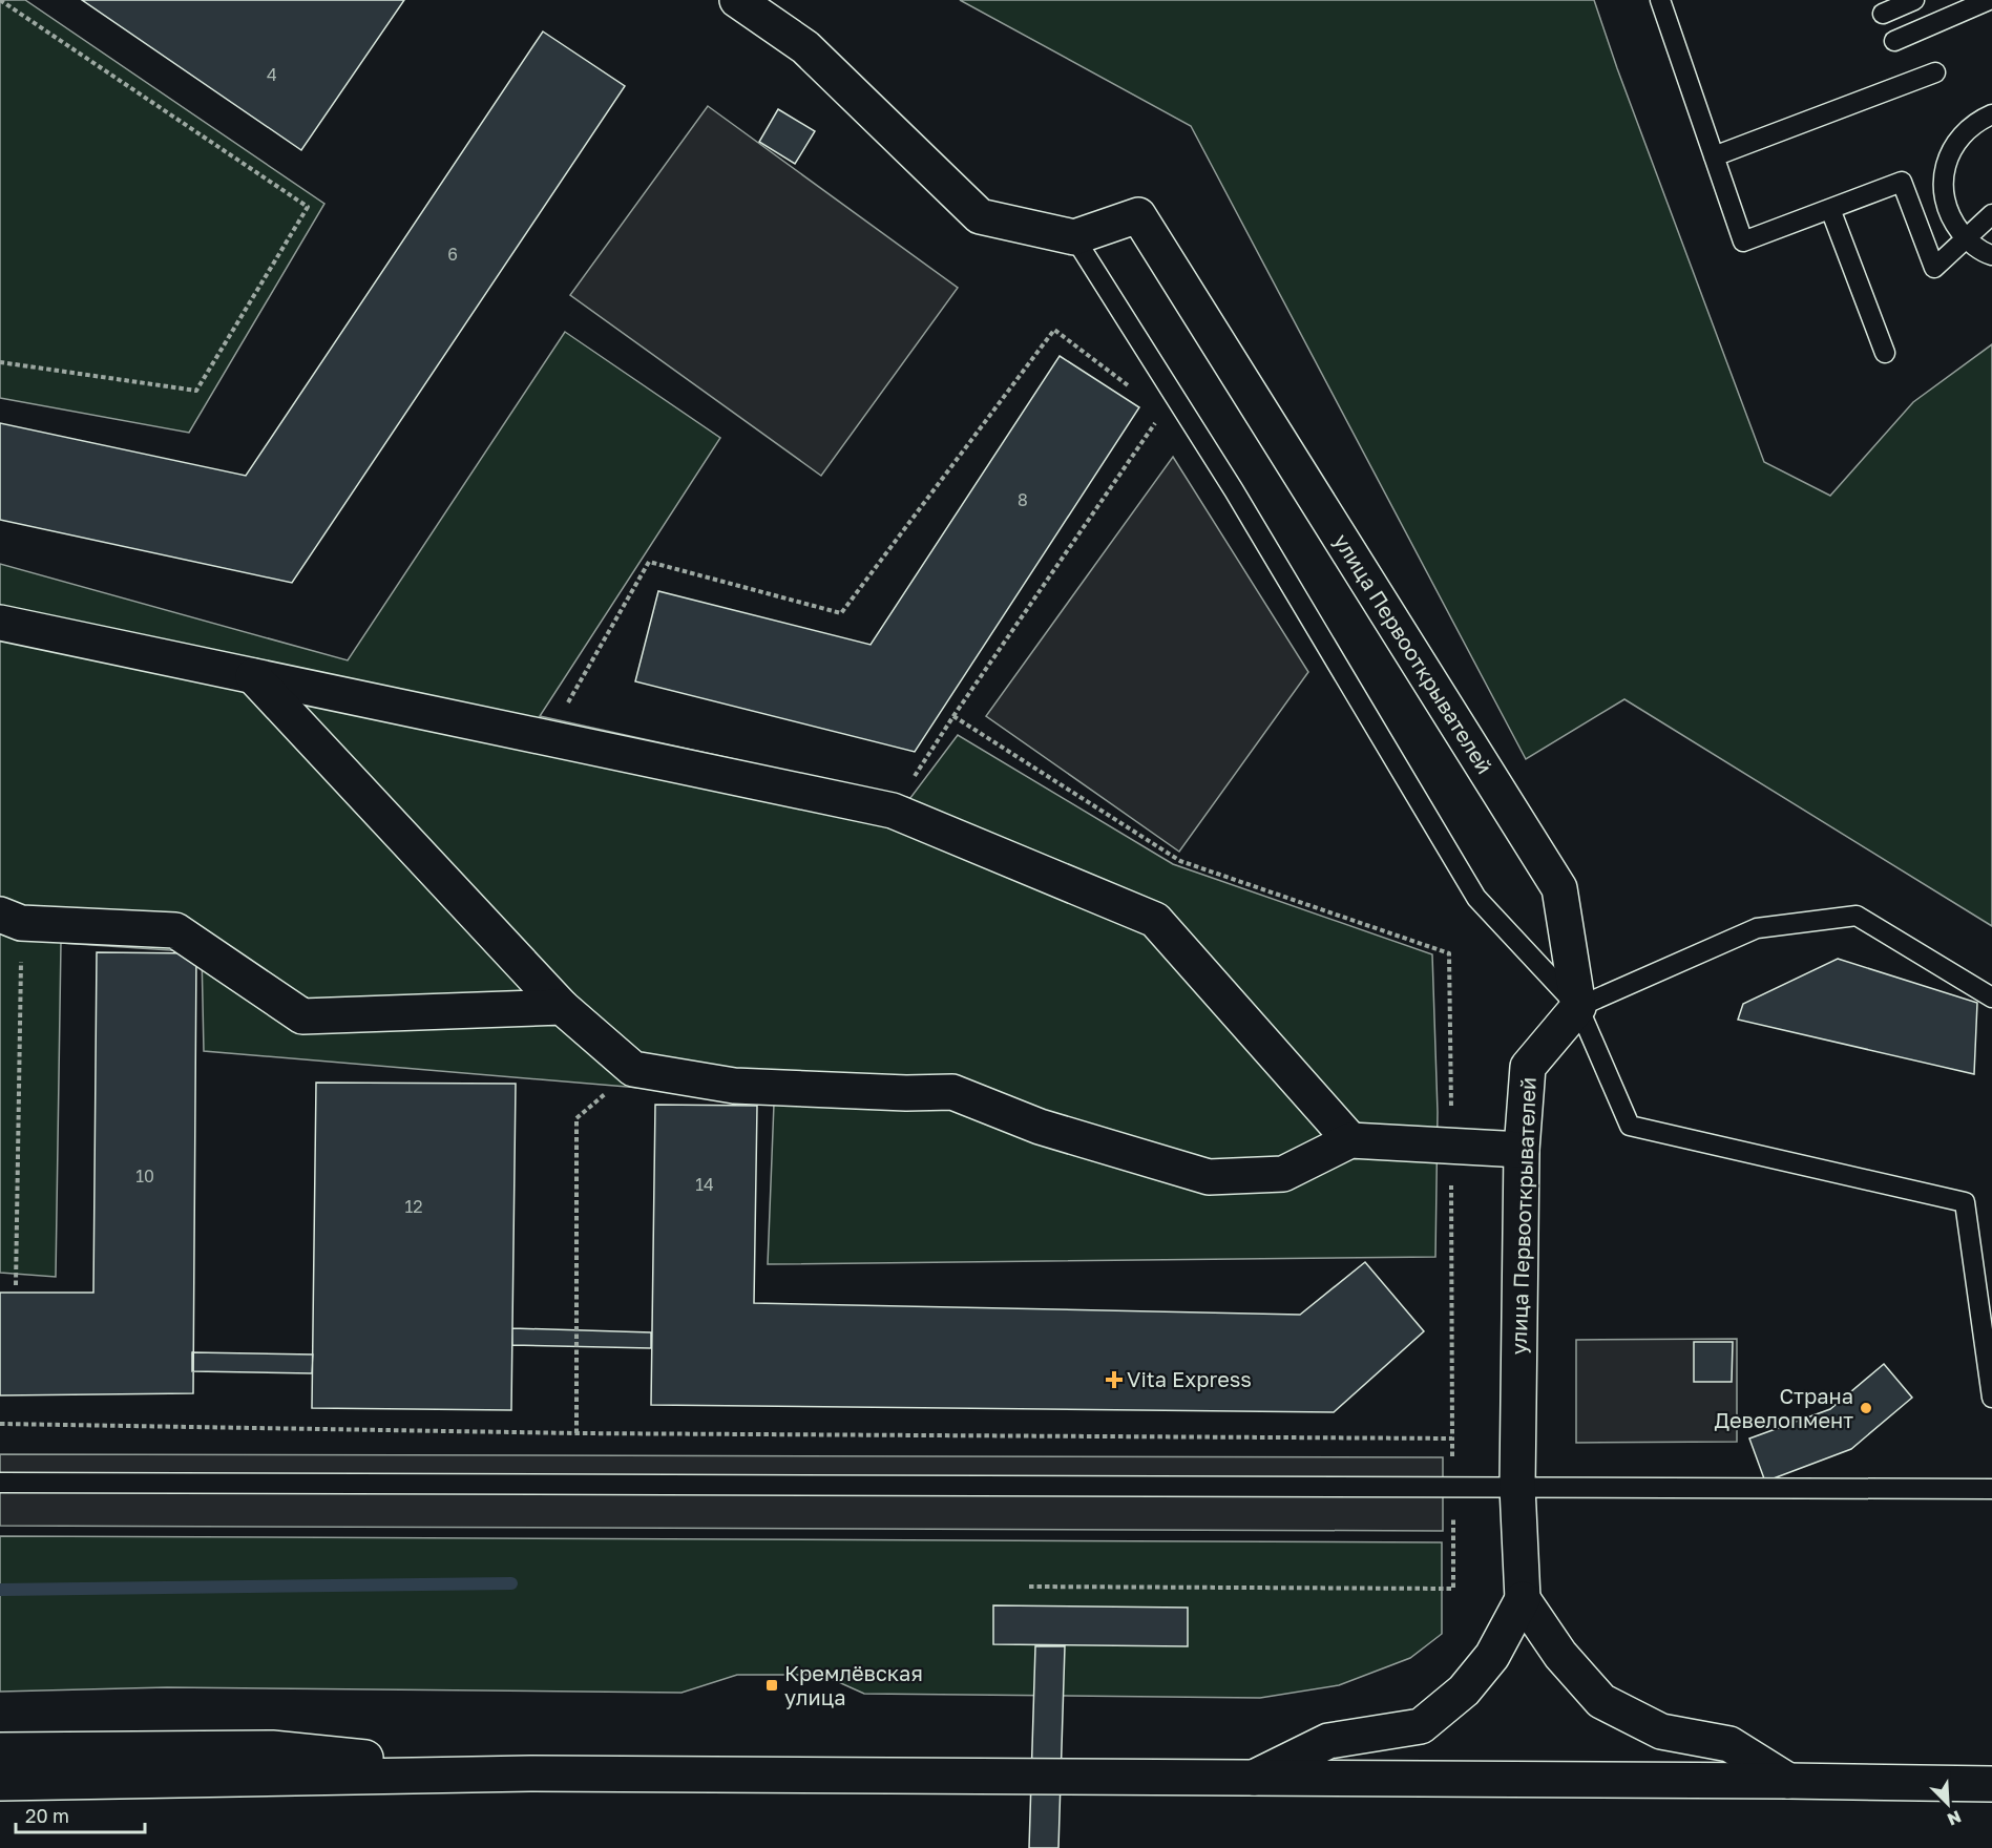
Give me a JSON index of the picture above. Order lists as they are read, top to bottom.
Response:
{
  "streets": {
    "main road": ["улица Первооткрывателей"]
  },
  "places": {
    "health": ["Vita Express"],
    "other": ["Страна Девелопмент"],
    "transit": ["Кремлёвская улица"]
  },
  "house_numbers": [
    "4",
    "6",
    "8",
    "10",
    "14",
    "12"
  ],
  "scale_bar": "20 m",
  "north": "bottom right"
}
